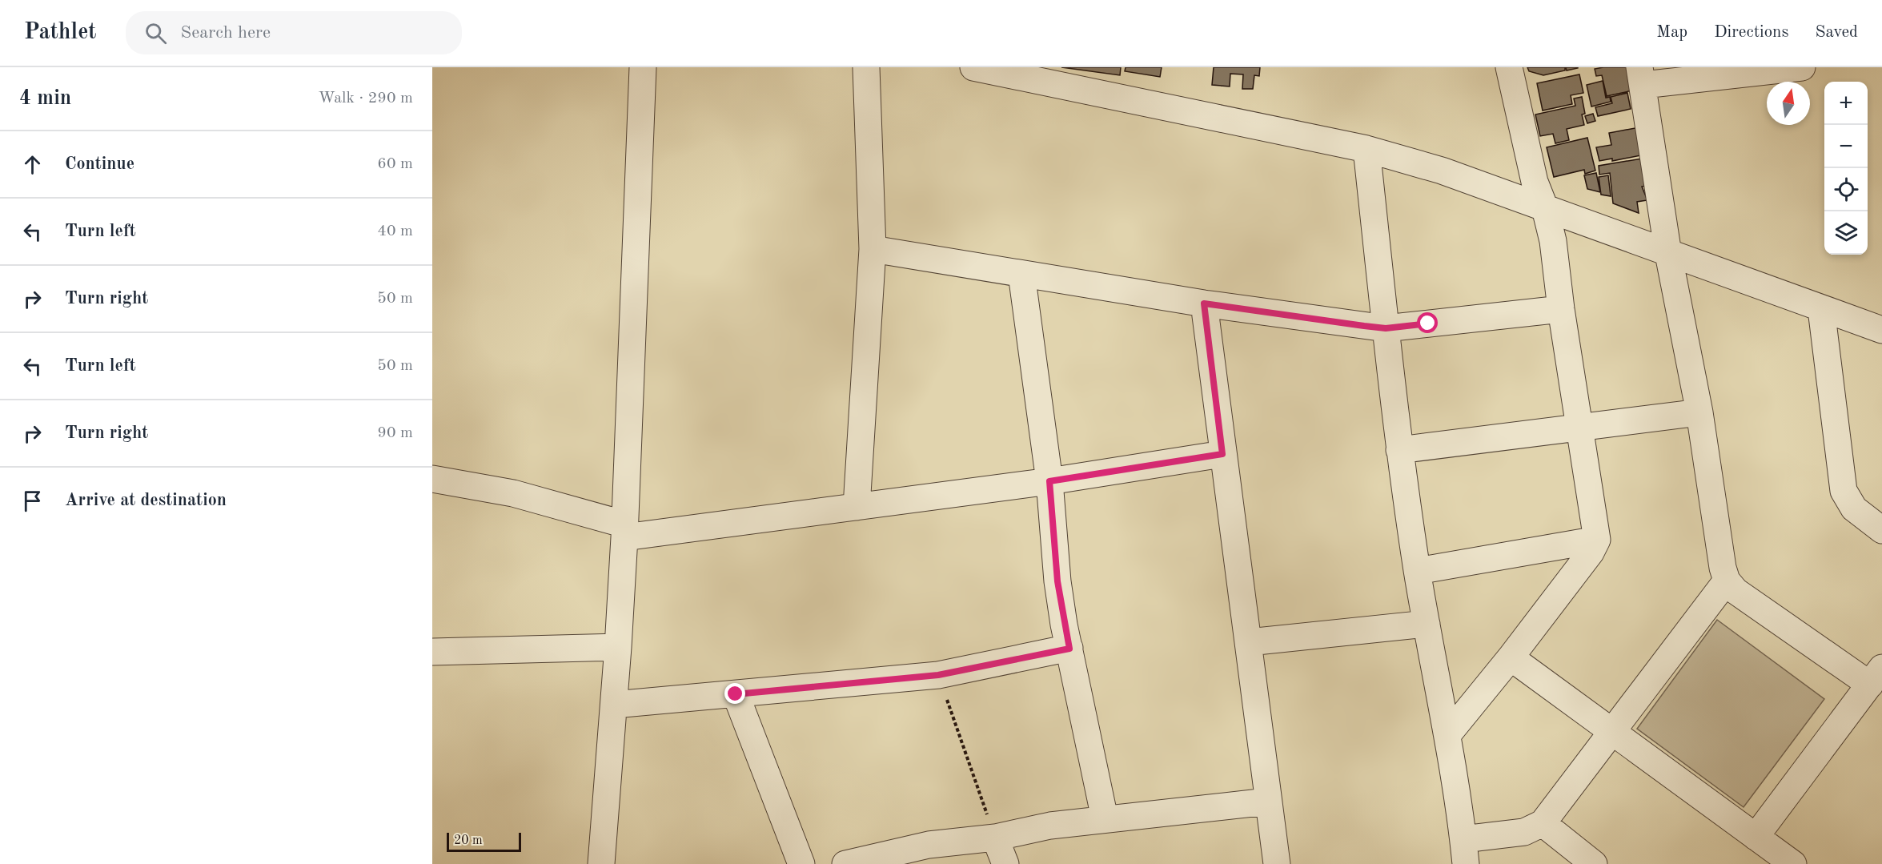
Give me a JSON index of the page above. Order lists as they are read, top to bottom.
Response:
{
  "scale_bar": "20 m",
  "north": "top",
  "page": {
    "header": "Pathlet",
    "search": "Search here",
    "nav": ["Map", "Directions", "Saved"],
    "heading": ["4 min", "Walk · 290 m"],
    "map_buttons": ["+", "−"],
    "list": [
      ["Continue", "60 m"],
      ["Turn left", "40 m"],
      ["Turn right", "50 m"],
      ["Turn left", "50 m"],
      ["Turn right", "90 m"],
      "Arrive at destination"
    ],
    "scale": "20 m"
  }
}
